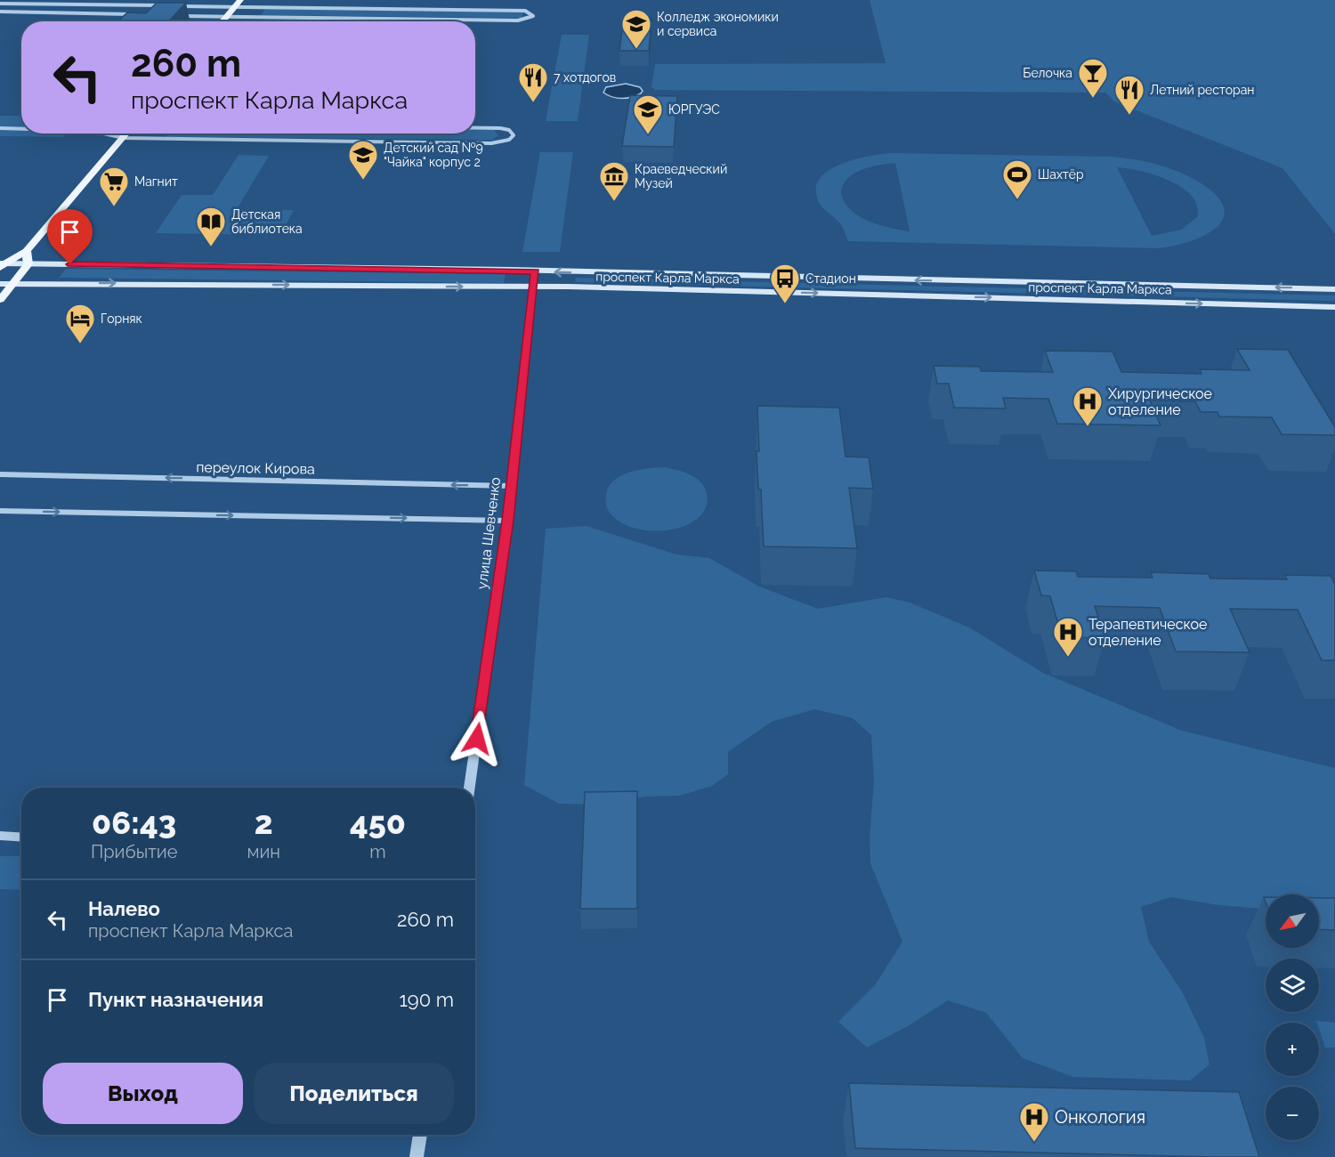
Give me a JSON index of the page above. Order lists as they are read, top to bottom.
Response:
{
  "streets": {
    "main road": ["проспект Карла Маркса"],
    "street": ["переулок Кирова", "улица Шевченко"]
  },
  "crossings": [
    ["проспект Карла Маркса", "улица Шевченко"],
    ["переулок Кирова", "улица Шевченко"]
  ],
  "places": {
    "school or university": ["Колледж экономики и сервиса", "ЮРГУЭС", "Детский сад №9 \"Чайка\" корпус 2"],
    "bar": ["Белочка"],
    "restaurant": ["7 хотдогов", "Летний ресторан"],
    "sports": ["Шахтёр"],
    "museum": ["Краеведческий Музей"],
    "supermarket": ["Магнит"],
    "library": ["Детская библиотека"],
    "bus stop": ["Стадион"],
    "hotel": ["Горняк"],
    "hospital": ["Хирургическое отделение", "Терапевтическое отделение", "Онкология"]
  },
  "north": "bottom left",
  "page": {
    "turn": ["260 m", "проспект Карла Маркса"],
    "eta": [
      "06:43",
      "Прибытие",
      "2",
      "мин",
      "450",
      "m"
    ],
    "list": [
      {
        "name": "Налево",
        "note": "проспект Карла Маркса",
        "value": "260 m"
      },
      {
        "name": "Пункт назначения",
        "value": "190 m"
      }
    ],
    "map_buttons": ["+", "−"],
    "buttons": ["Выход", "Поделиться"]
  }
}
